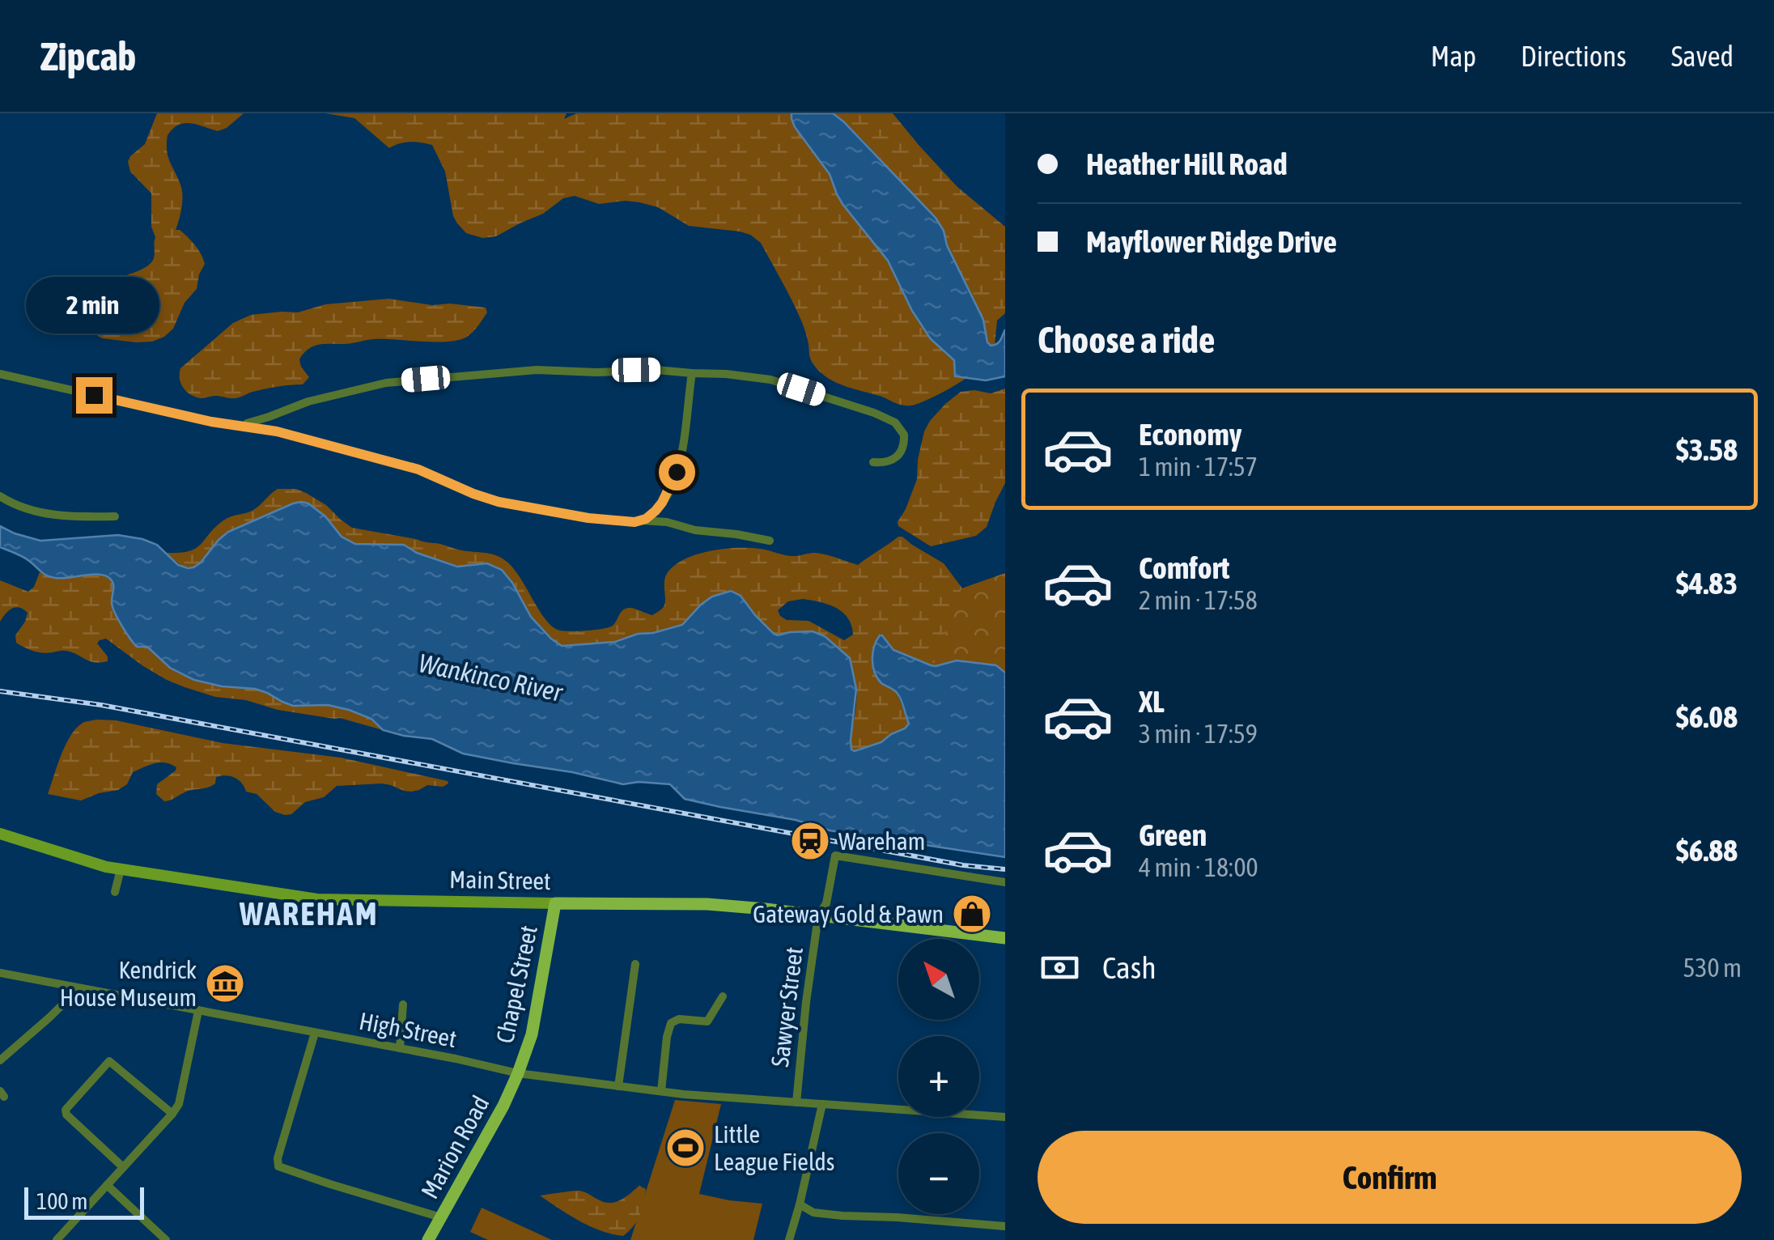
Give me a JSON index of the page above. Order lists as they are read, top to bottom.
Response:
{
  "streets": {
    "main road": ["Main Street", "Chapel Street", "Marion Road"],
    "street": ["Sawyer Street", "High Street"]
  },
  "crossings": [
    ["Main Street", "Chapel Street"],
    ["Main Street", "Sawyer Street"],
    ["Chapel Street", "High Street"],
    ["Chapel Street", "Marion Road"],
    ["Sawyer Street", "High Street"],
    ["High Street", "Marion Road"]
  ],
  "districts": ["WAREHAM"],
  "water": ["Wankinco River"],
  "places": {
    "station": ["Wareham"],
    "shop": ["Gateway Gold & Pawn"],
    "museum": ["Kendrick House Museum"],
    "sports": ["Little League Fields"]
  },
  "scale_bar": "100 m",
  "north": "top left",
  "page": {
    "header": "Zipcab",
    "nav": ["Map", "Directions", "Saved"],
    "banner": ["Heather Hill Road", "Mayflower Ridge Drive"],
    "bubble": "2 min",
    "heading": "Choose a ride",
    "list": [
      {
        "name": "Economy",
        "note": "1 min · 17:57",
        "value": "$3.58"
      },
      {
        "name": "Comfort",
        "note": "2 min · 17:58",
        "value": "$4.83"
      },
      {
        "name": "XL",
        "note": "3 min · 17:59",
        "value": "$6.08"
      },
      {
        "name": "Green",
        "note": "4 min · 18:00",
        "value": "$6.88"
      }
    ],
    "pay": ["Cash", "530 m"],
    "map_buttons": ["+", "−"],
    "buttons": "Confirm",
    "scale": "100 m"
  }
}
